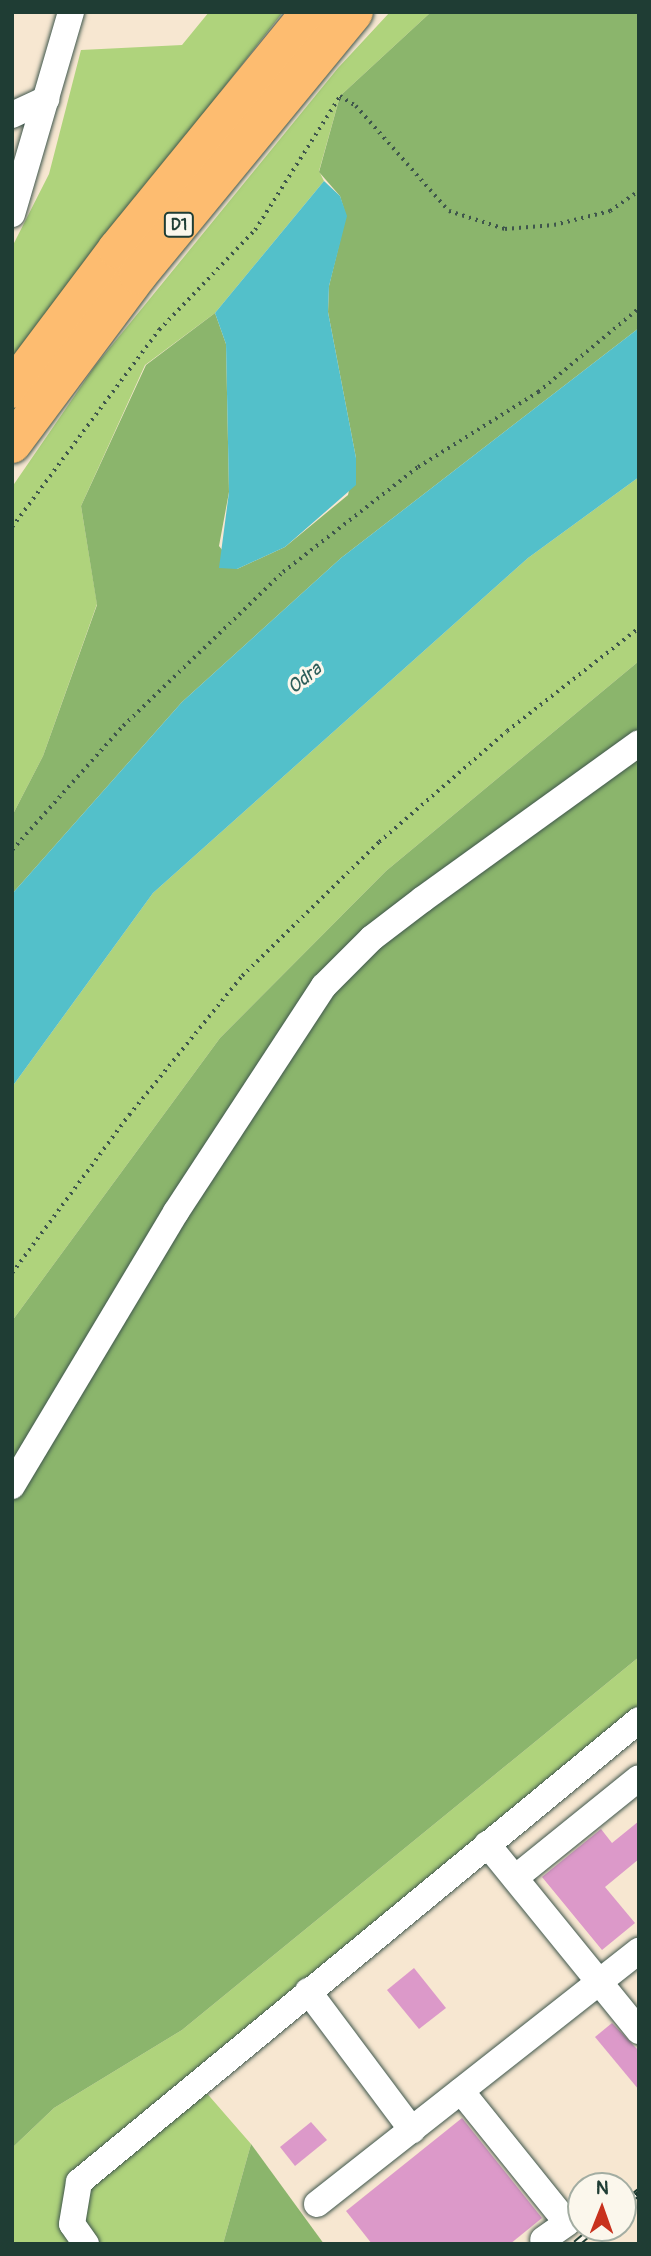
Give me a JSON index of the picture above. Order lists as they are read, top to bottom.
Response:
{
  "streets": {
    "highway": ["D1"]
  },
  "water": ["Odra"],
  "north": "top"
}
